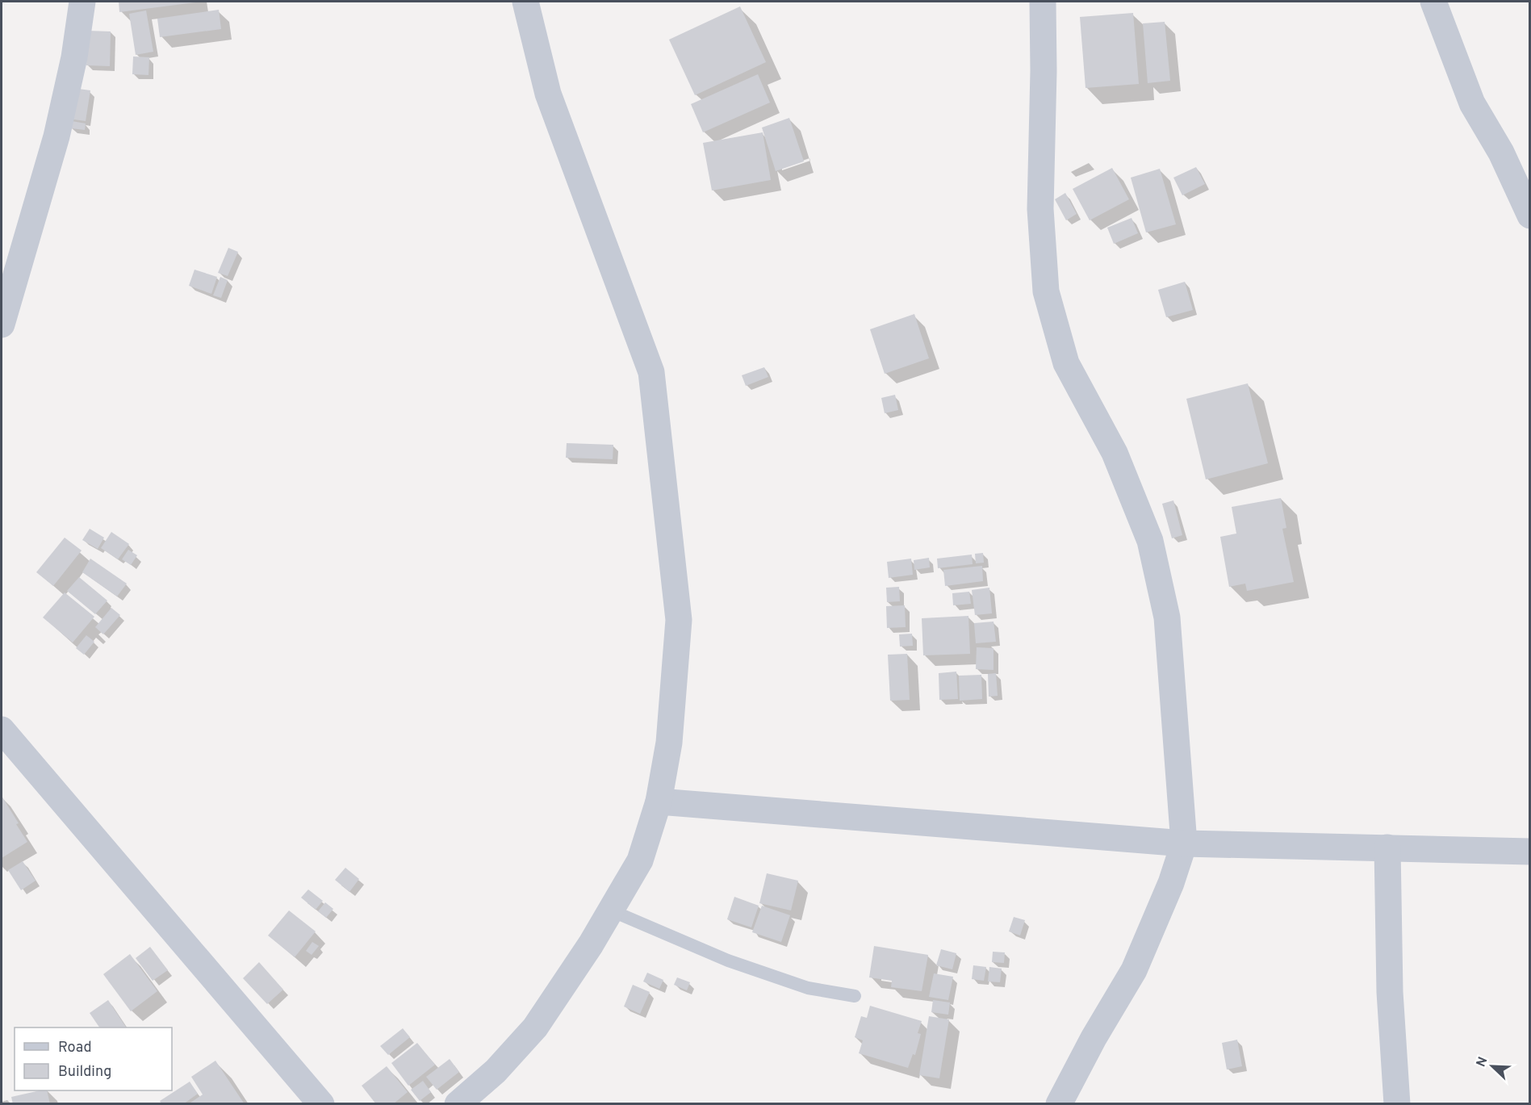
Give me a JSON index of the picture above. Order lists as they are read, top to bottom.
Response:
{
  "legend": ["Road", "Building"],
  "north": "top left"
}
